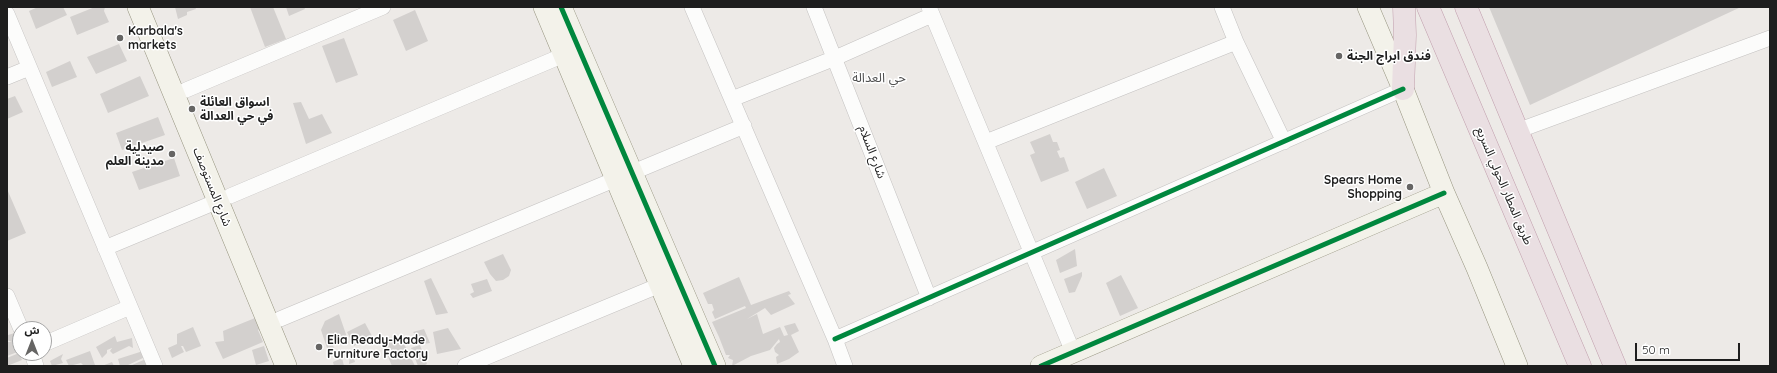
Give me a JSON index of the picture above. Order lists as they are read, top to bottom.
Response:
{
  "streets": {
    "highway": ["طريق المطار الحولي السريع"],
    "street": ["شارع السلام", "شارع المستوصف"]
  },
  "districts": ["حي العدالة"],
  "places": [
    "Karbala's markets",
    "فندق ابراج الجنة",
    "اسواق العائلة في حي العدالة",
    "صيدلية مدينة العلم",
    "Spears Home Shopping",
    "Elia Ready-Made Furniture Factory"
  ],
  "scale_bar": "50 m",
  "north": "top"
}
